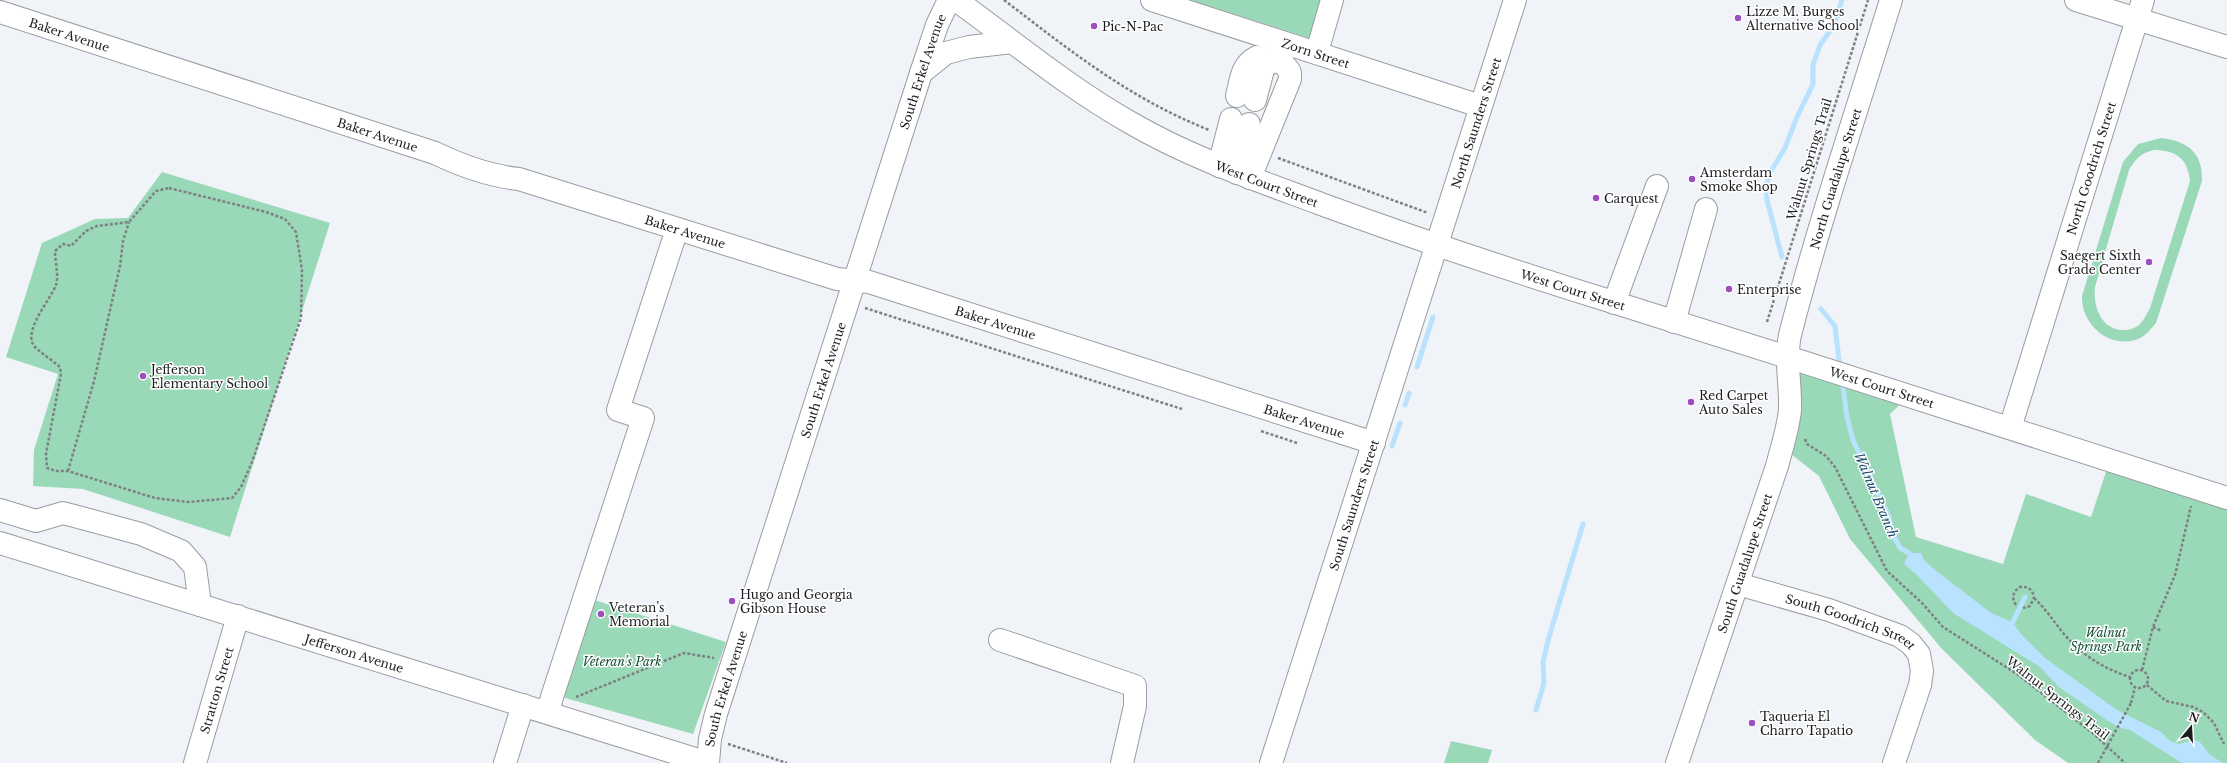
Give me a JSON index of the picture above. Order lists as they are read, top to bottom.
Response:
{
  "streets": {
    "street": [
      "Baker Avenue",
      "Zorn Street",
      "South Erkel Avenue",
      "North Saunders Street",
      "North Goodrich Street",
      "North Guadalupe Street",
      "West Court Street",
      "South Saunders Street",
      "South Guadalupe Street",
      "South Goodrich Street",
      "Jefferson Avenue",
      "Stratton Street"
    ],
    "path": ["Walnut Springs Trail"]
  },
  "crossings": [
    ["Baker Avenue", "South Erkel Avenue"],
    ["Baker Avenue", "South Saunders Street"],
    ["Zorn Street", "North Saunders Street"],
    ["South Erkel Avenue", "Jefferson Avenue"],
    ["North Saunders Street", "West Court Street"],
    ["North Saunders Street", "South Saunders Street"],
    ["North Goodrich Street", "West Court Street"],
    ["North Guadalupe Street", "West Court Street"],
    ["North Guadalupe Street", "South Guadalupe Street"],
    ["West Court Street", "South Saunders Street"],
    ["West Court Street", "South Guadalupe Street"],
    ["South Guadalupe Street", "South Goodrich Street"],
    ["Jefferson Avenue", "Stratton Street"]
  ],
  "water": ["Walnut Branch"],
  "parks": ["Walnut Springs Park", "Veteran’s Park"],
  "places": [
    "Lizze M. Burges Alternative School",
    "Pic-N-Pac",
    "Amsterdam Smoke Shop",
    "Carquest",
    "Saegert Sixth Grade Center",
    "Enterprise",
    "Jefferson Elementary School",
    "Red Carpet Auto Sales",
    "Hugo and Georgia Gibson House",
    "Veteran’s Memorial",
    "Taqueria El Charro Tapatio"
  ],
  "north": "top"
}
